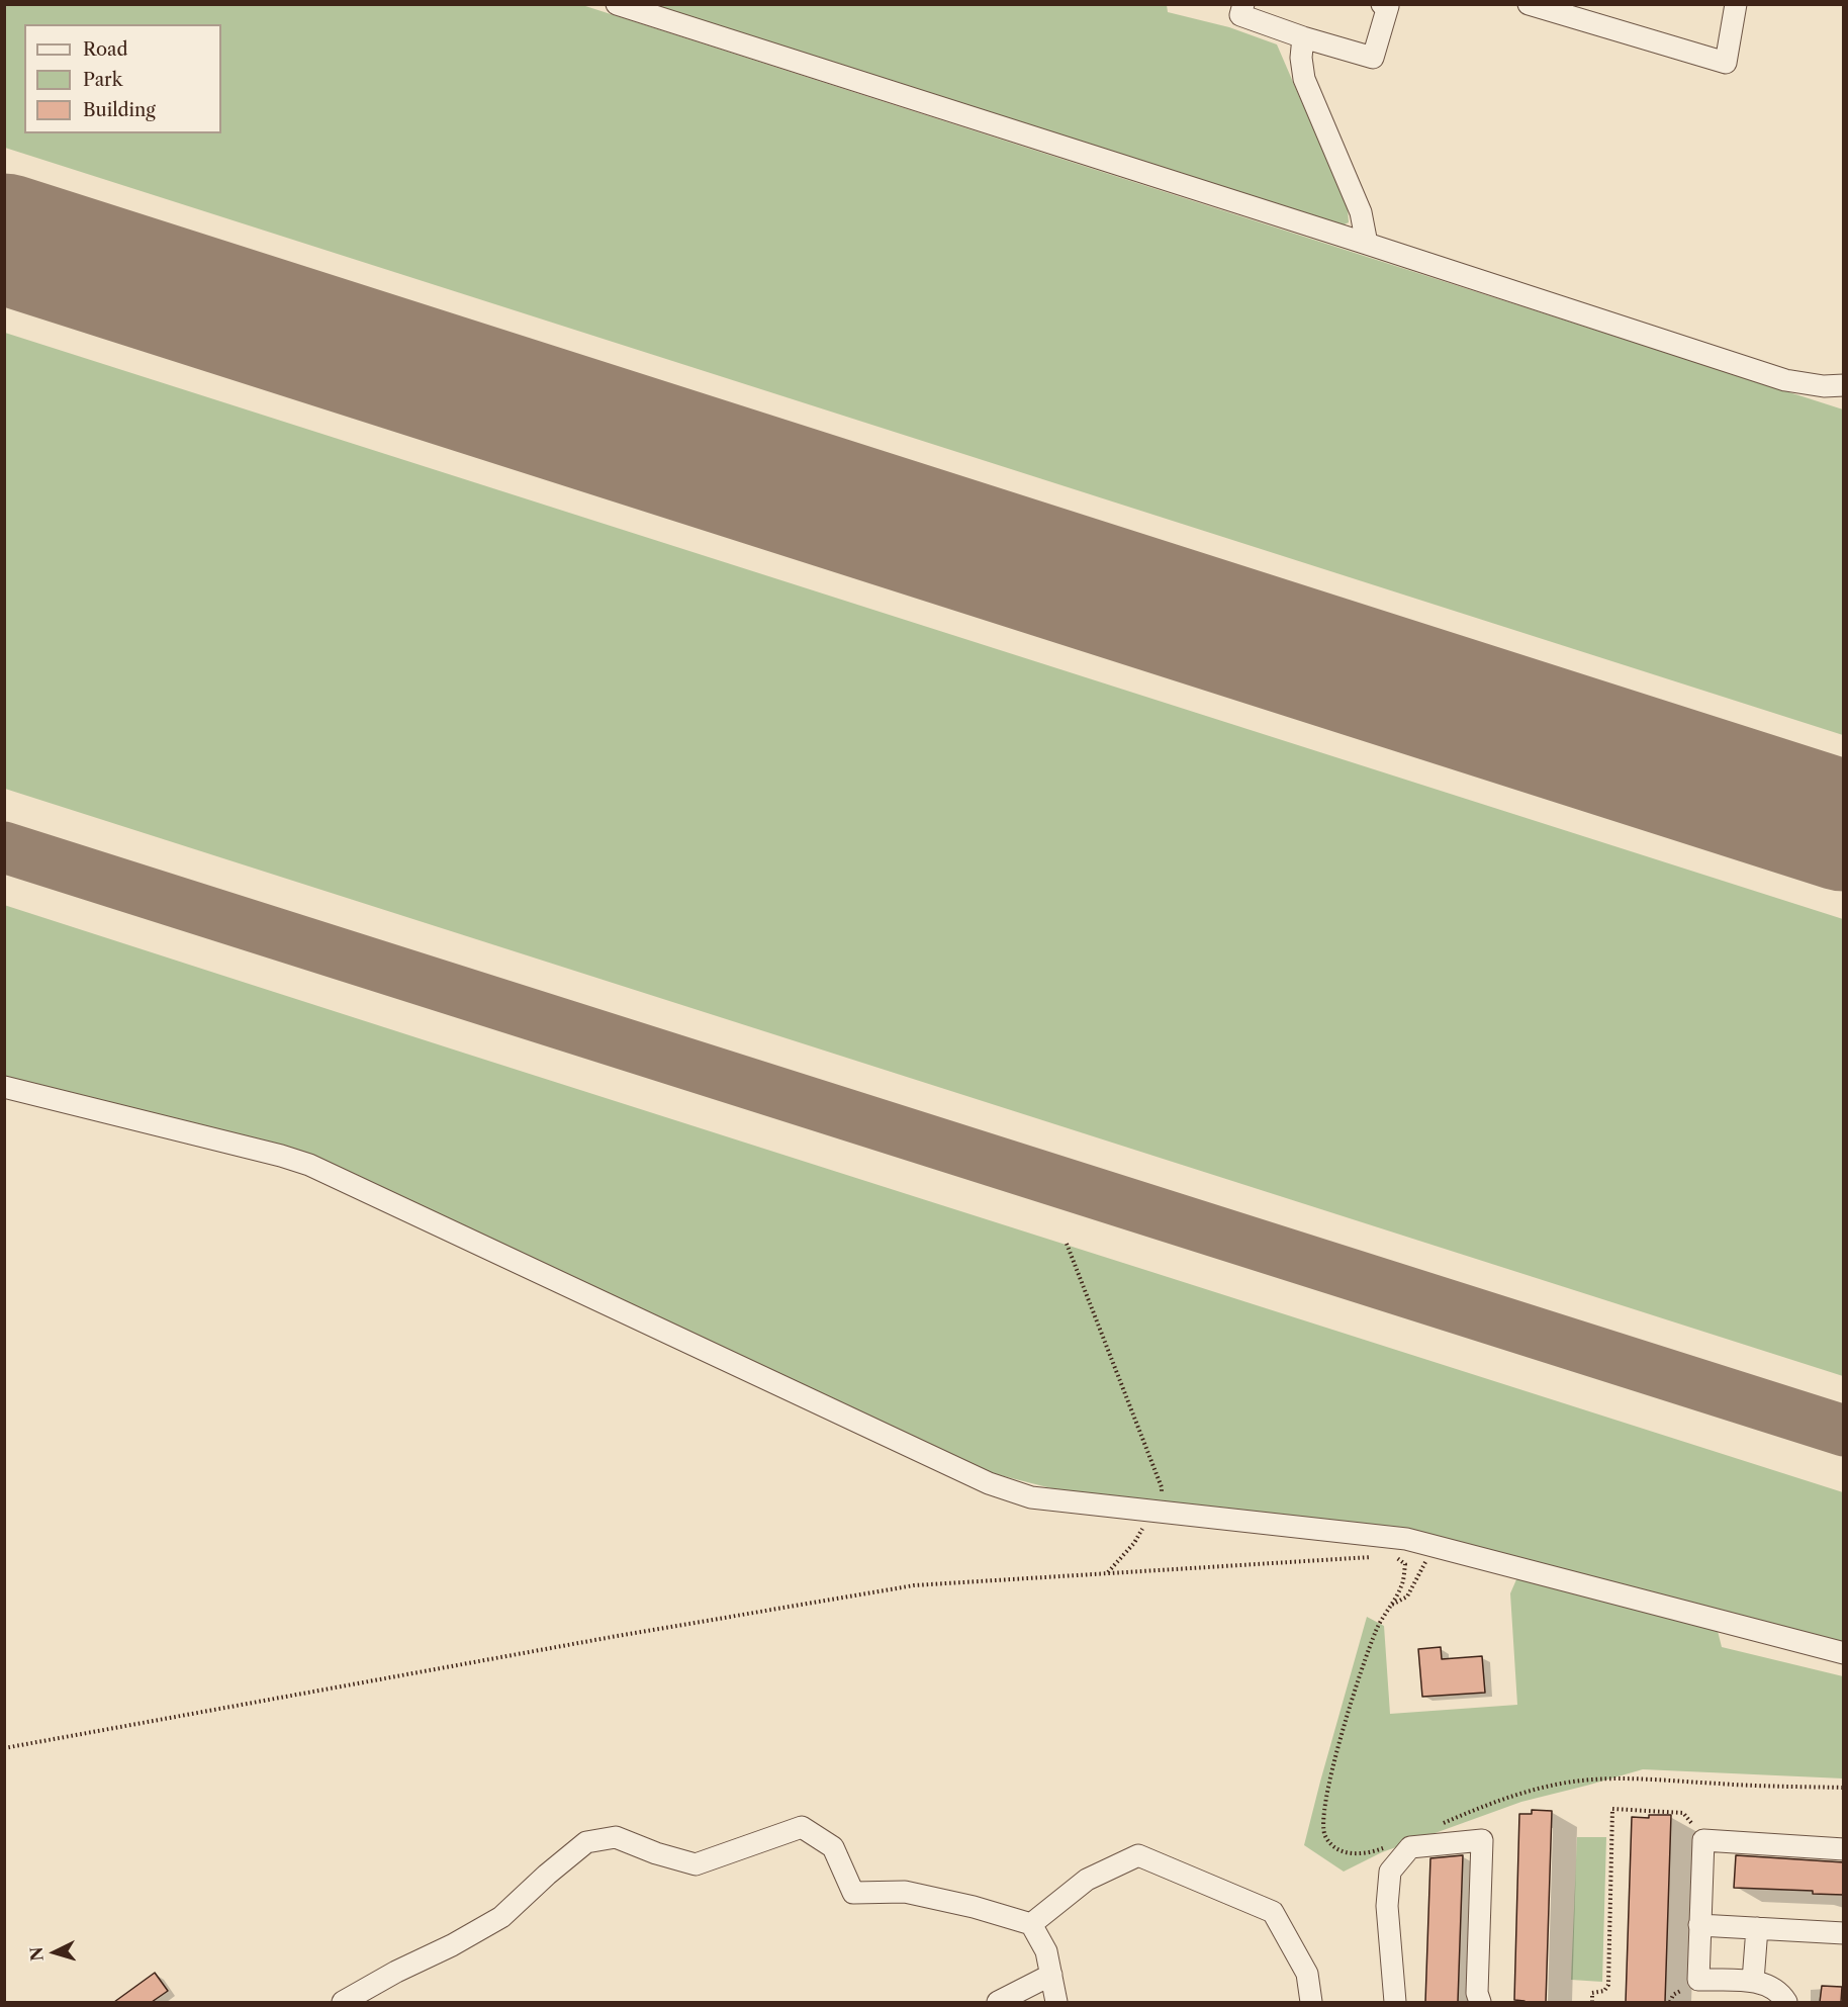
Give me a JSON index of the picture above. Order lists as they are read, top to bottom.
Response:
{
  "legend": ["Road", "Park", "Building"],
  "north": "left"
}
